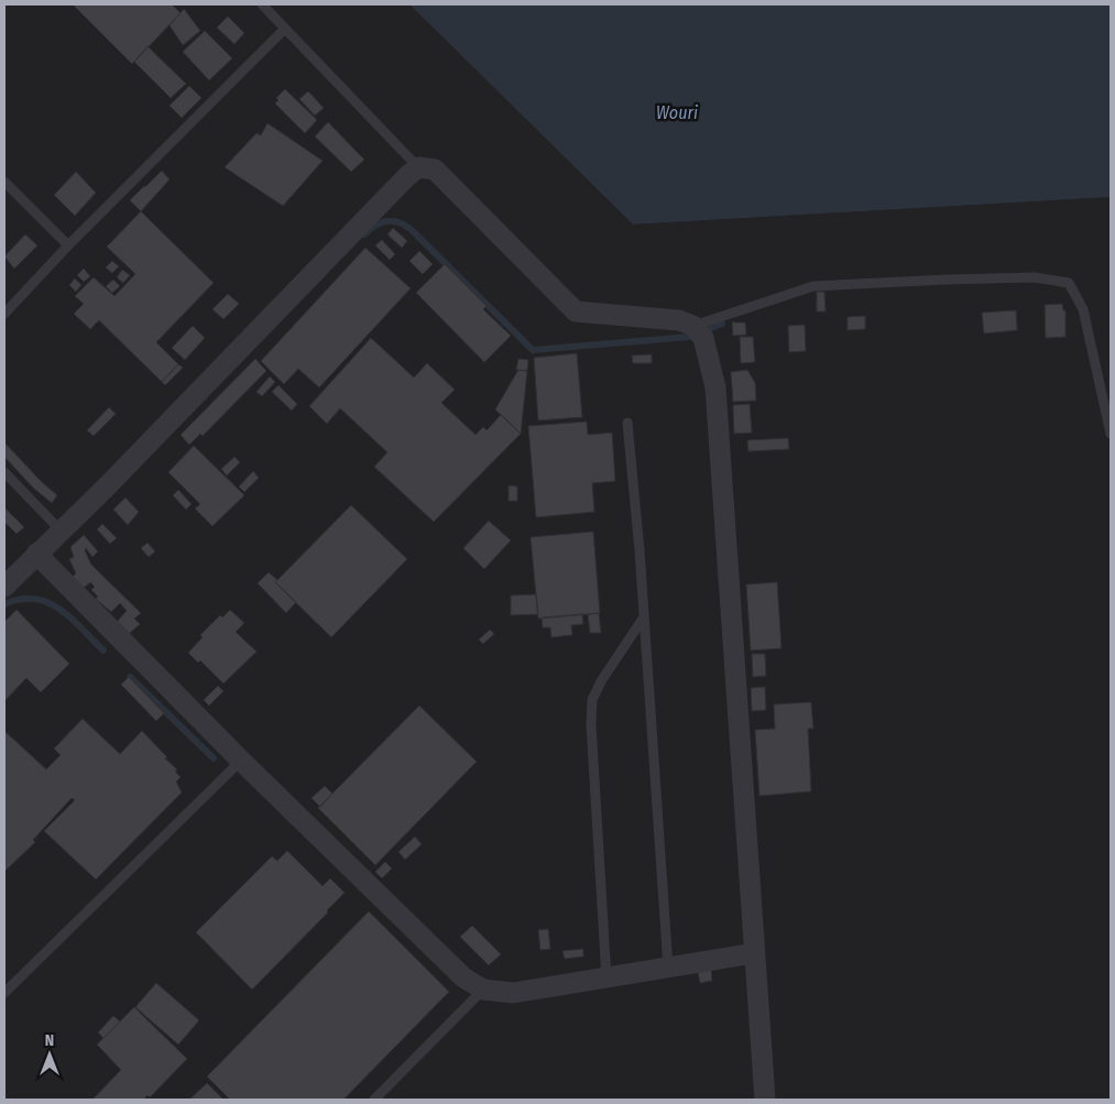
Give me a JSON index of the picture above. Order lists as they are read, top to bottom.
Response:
{
  "water": ["Wouri"],
  "north": "top"
}
